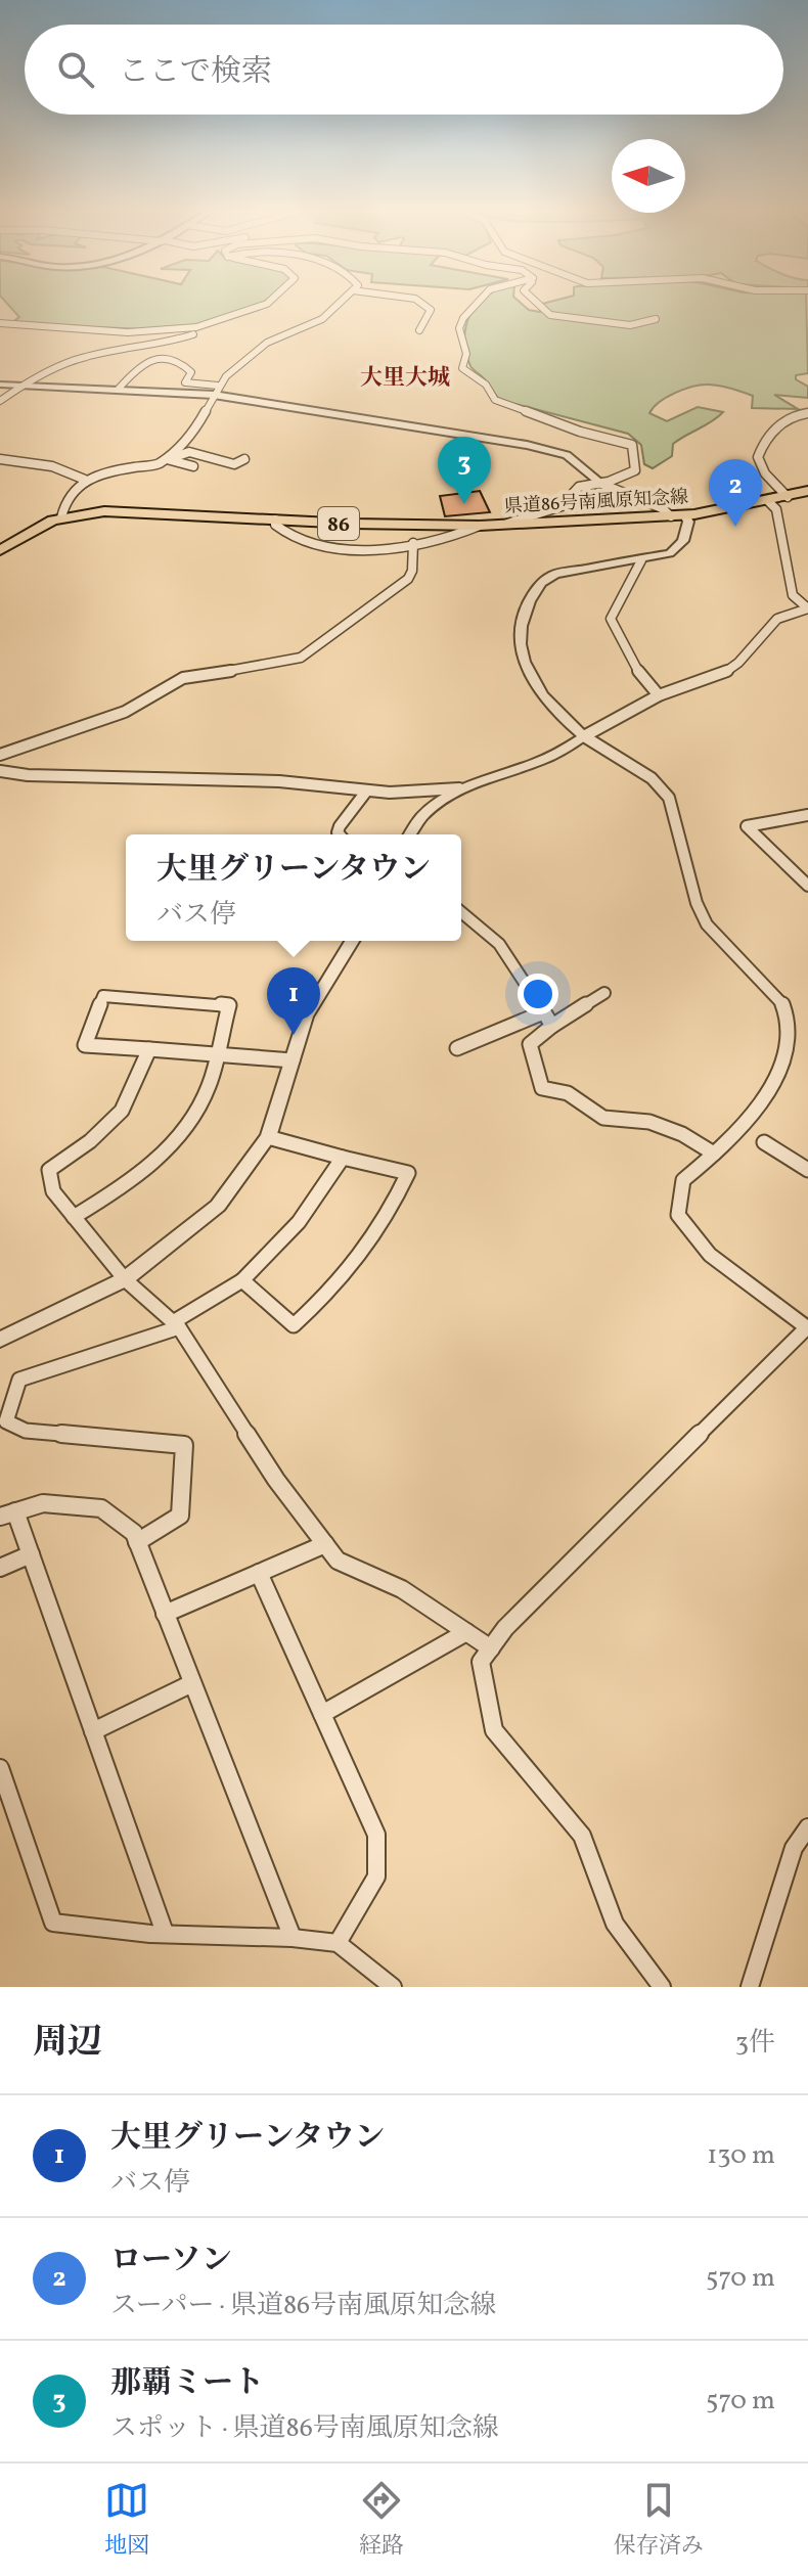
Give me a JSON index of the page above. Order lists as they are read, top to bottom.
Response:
{
  "streets": {
    "main road": ["県道86号南風原知念線", "86"]
  },
  "districts": ["大里大城"],
  "north": "left",
  "page": {
    "search": "ここで検索",
    "pins": ["3", "2", "1"],
    "popup": ["大里グリーンタウン", "バス停"],
    "heading": ["周辺", "3件"],
    "list": [
      {
        "mark": "1",
        "name": "大里グリーンタウン",
        "note": "バス停",
        "value": "130 m"
      },
      {
        "mark": "2",
        "name": "ローソン",
        "note": "スーパー · 県道86号南風原知念線",
        "value": "570 m"
      },
      {
        "mark": "3",
        "name": "那覇ミート",
        "note": "スポット · 県道86号南風原知念線",
        "value": "570 m"
      }
    ],
    "nav": ["地図", "経路", "保存済み"]
  }
}
